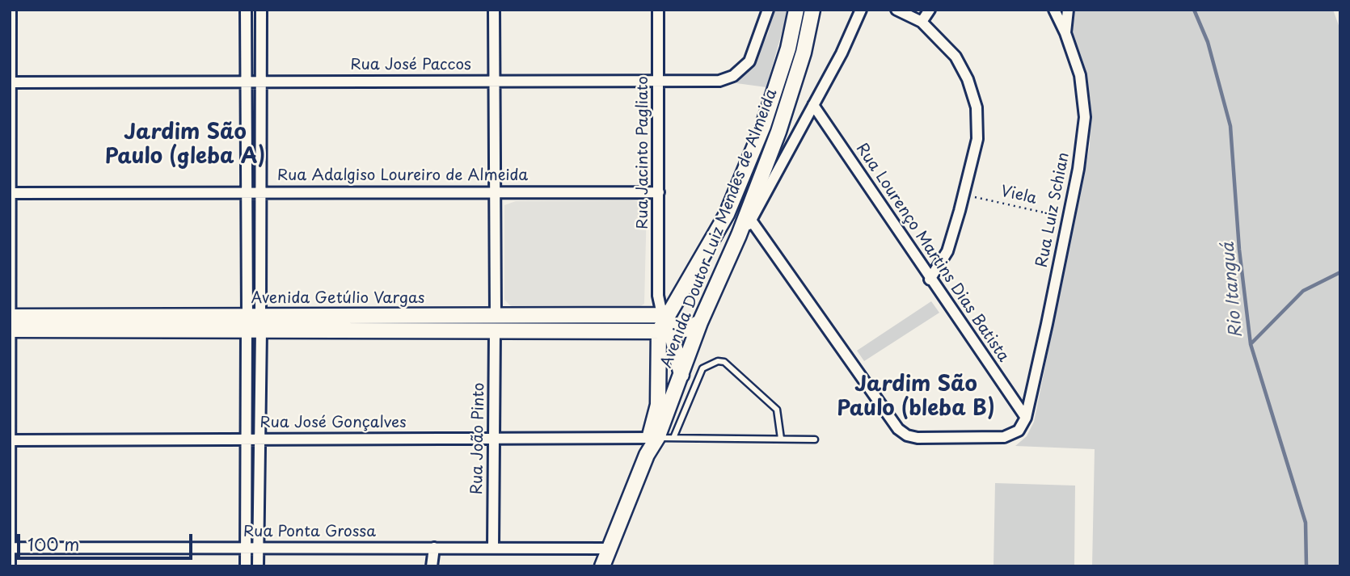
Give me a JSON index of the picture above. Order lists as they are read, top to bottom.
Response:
{
  "streets": {
    "street": [
      "Rua José Paccos",
      "Rua Jacinto Pagliato",
      "Rua Adalgiso Loureiro de Almeida",
      "Rua Luiz Schian",
      "Avenida Doutor Luiz Mendes de Almeida",
      "Rua Lourenço Martins Dias Batista",
      "Avenida Getúlio Vargas",
      "Rua José Gonçalves",
      "Rua João Pinto",
      "Rua Ponta Grossa"
    ],
    "path": ["Viela"]
  },
  "crossings": [
    ["Rua José Paccos", "Rua Jacinto Pagliato"],
    ["Rua Jacinto Pagliato", "Rua Adalgiso Loureiro de Almeida"],
    ["Rua Jacinto Pagliato", "Avenida Doutor Luiz Mendes de Almeida"],
    ["Rua Jacinto Pagliato", "Avenida Getúlio Vargas"],
    ["Viela", "Rua Luiz Schian"],
    ["Rua Luiz Schian", "Rua Lourenço Martins Dias Batista"],
    ["Avenida Doutor Luiz Mendes de Almeida", "Avenida Getúlio Vargas"],
    ["Avenida Doutor Luiz Mendes de Almeida", "Rua José Gonçalves"],
    ["Avenida Doutor Luiz Mendes de Almeida", "Rua Ponta Grossa"],
    ["Avenida Getúlio Vargas", "Rua João Pinto"],
    ["Rua José Gonçalves", "Rua João Pinto"],
    ["Rua João Pinto", "Rua Ponta Grossa"]
  ],
  "districts": ["Jardim São Paulo (gleba A)", "Jardim São Paulo (bleba B)"],
  "water": ["Rio Itanguá"],
  "scale_bar": "100 m"
}
